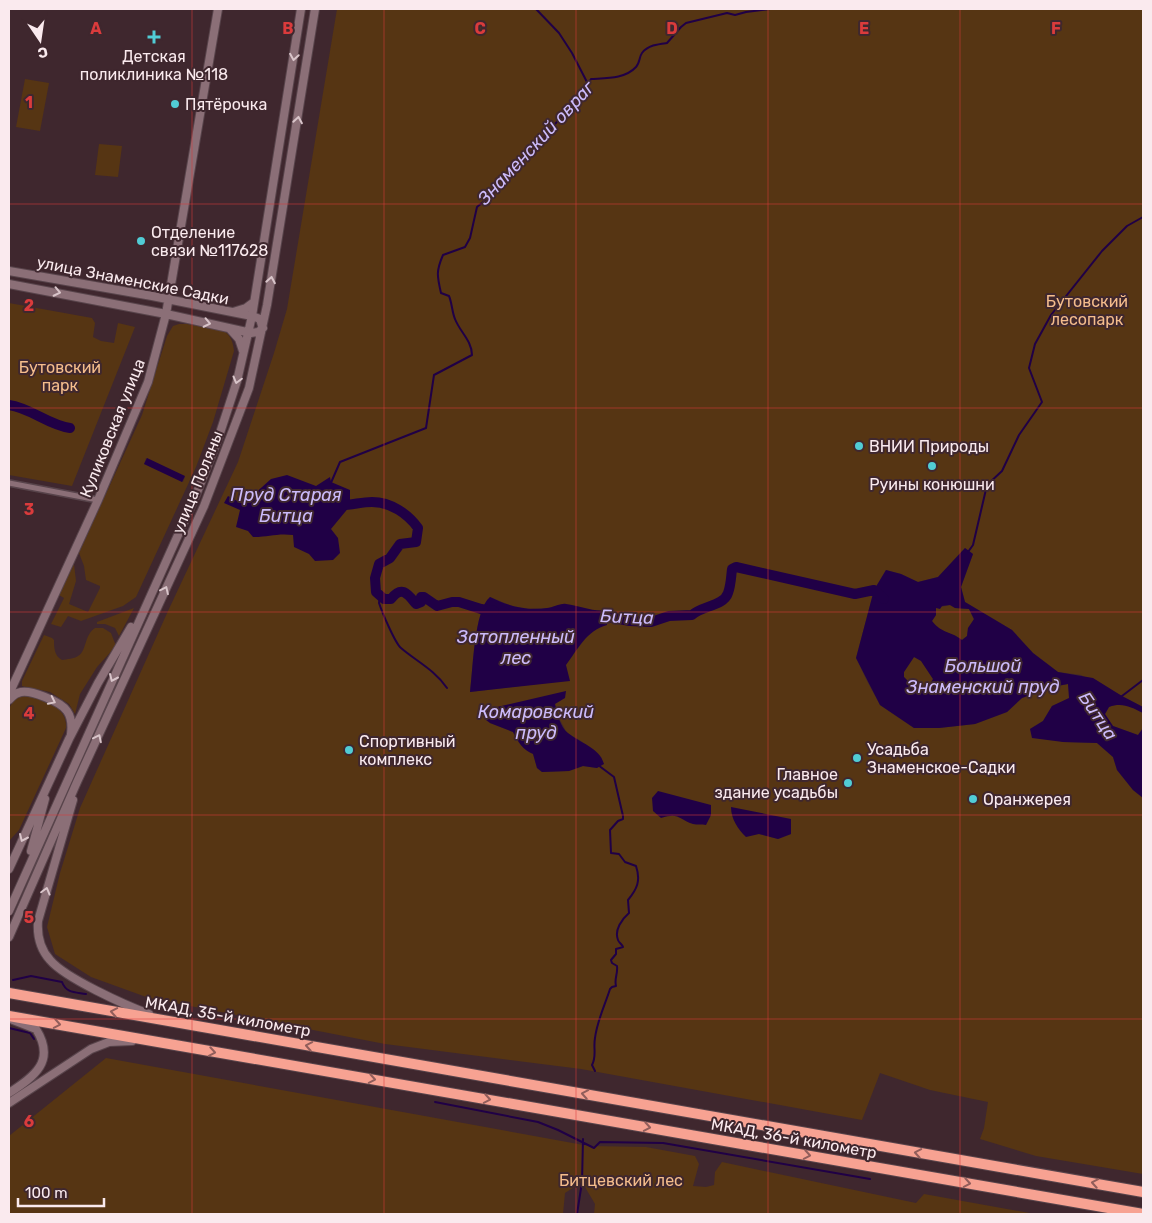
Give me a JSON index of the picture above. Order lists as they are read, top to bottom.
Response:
{
  "streets": {
    "highway": ["МКАД, 35-й километр", "МКАД, 36-й километр"],
    "main road": ["улица Знаменские Садки", "Куликовская улица", "улица Поляны"]
  },
  "crossings": [
    ["улица Знаменские Садки", "Куликовская улица"],
    ["улица Знаменские Садки", "улица Поляны"],
    ["МКАД, 35-й километр", "МКАД, 36-й километр"]
  ],
  "water": [
    "Знаменский овраг",
    "Пруд Старая Битца",
    "Битца",
    "Затопленный лес",
    "Большой Знаменский пруд",
    "Комаровский пруд"
  ],
  "parks": ["Бутовский лесопарк", "Бутовский парк", "Битцевский лес"],
  "places": {
    "health": ["Детская поликлиника №118"],
    "other": [
      "Пятёрочка",
      "Отделение связи №117628",
      "ВНИИ Природы",
      "Руины конюшни",
      "Спортивный комплекс",
      "Усадьба Знаменское-Садки",
      "Главное здание усадьбы",
      "Оранжерея"
    ]
  },
  "scale_bar": "100 m",
  "north": "bottom",
  "grid": {
    "columns": [
      "A",
      "B",
      "C",
      "D",
      "E",
      "F"
    ],
    "rows": [
      "1",
      "2",
      "3",
      "4",
      "5",
      "6"
    ]
  }
}
